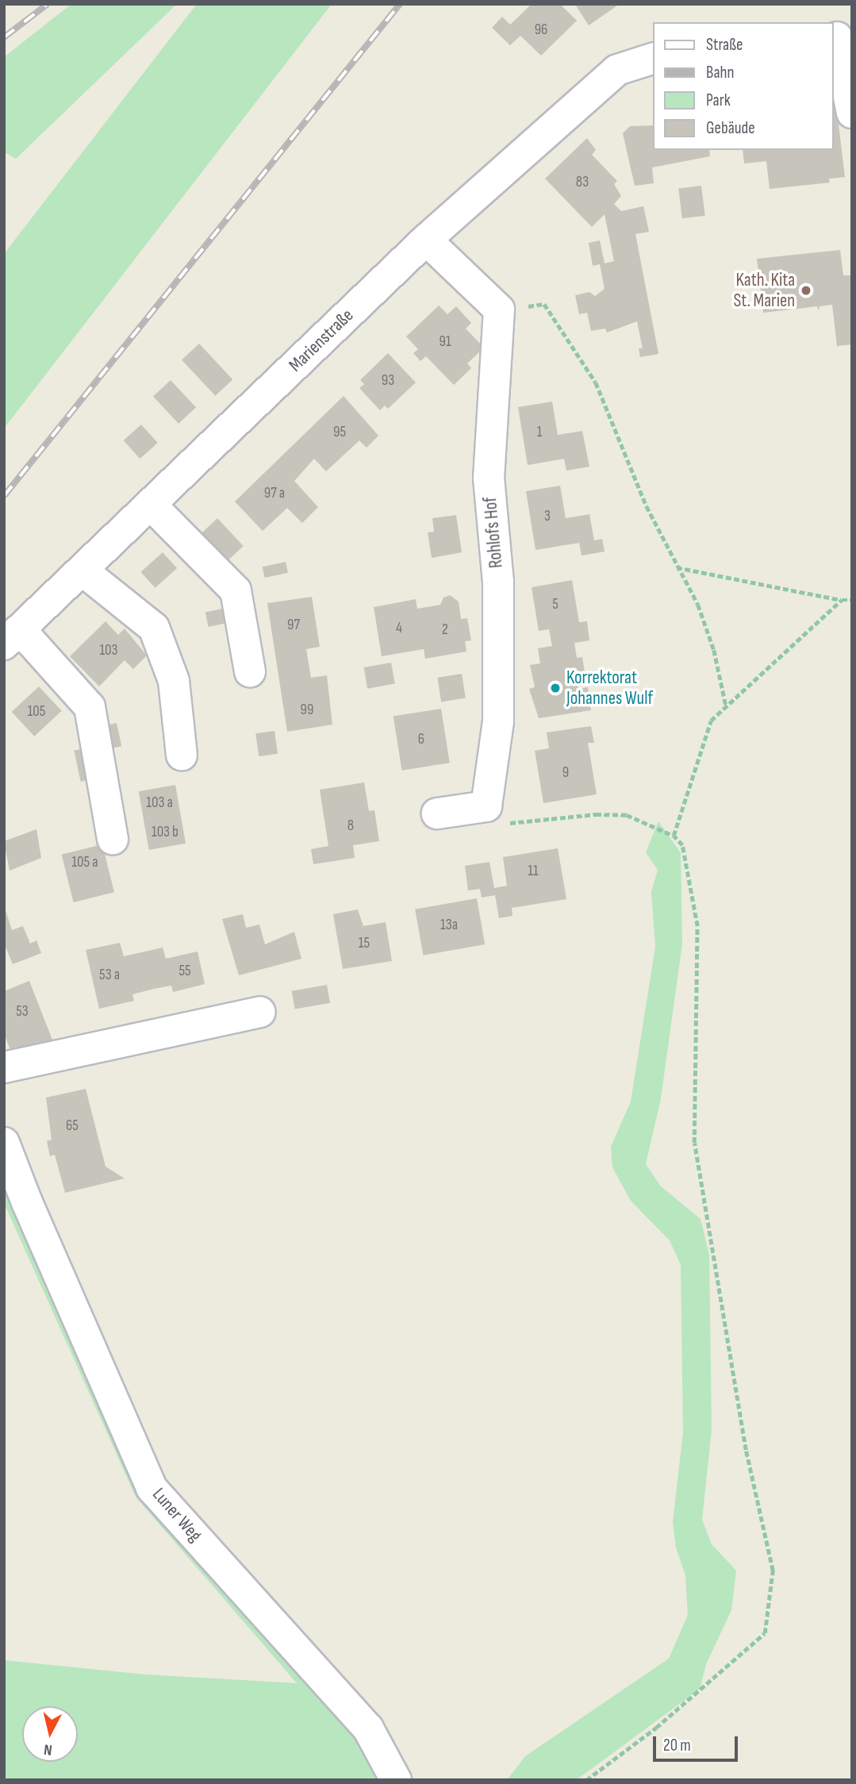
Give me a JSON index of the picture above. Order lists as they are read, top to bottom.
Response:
{
  "streets": {
    "street": ["Marienstraße", "Rohlofs Hof", "Luner Weg"]
  },
  "places": ["Kath. Kita St. Marien", "Korrektorat Johannes Wulf"],
  "house_numbers": [
    "96",
    "83",
    "91",
    "93",
    "95",
    "1",
    "97 a",
    "3",
    "5",
    "97",
    "4",
    "2",
    "103",
    "99",
    "105",
    "6",
    "9",
    "103 a",
    "8",
    "103 b",
    "105 a",
    "11",
    "13a",
    "15",
    "55",
    "53 a",
    "53",
    "65"
  ],
  "legend": [
    "Straße",
    "Bahn",
    "Park",
    "Gebäude"
  ],
  "scale_bar": "20 m",
  "north": "bottom"
}
